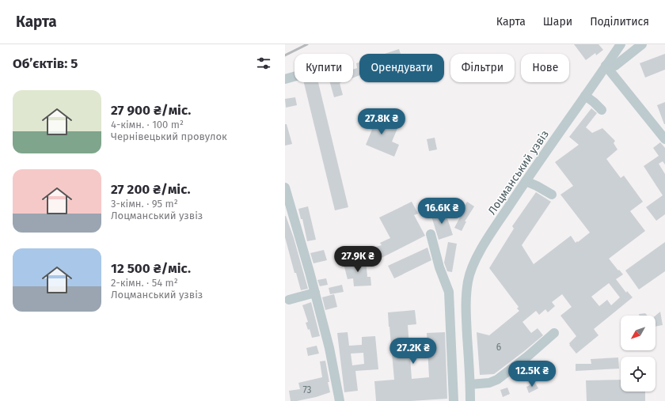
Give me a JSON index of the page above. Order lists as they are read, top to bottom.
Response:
{
  "streets": {
    "street": ["Лоцманський узвіз"]
  },
  "house_numbers": ["6", "73"],
  "north": "bottom left",
  "page": {
    "header": "Карта",
    "nav": ["Карта", "Шари", "Поділитися"],
    "heading": "Об’єктів: 5",
    "chip": [
      "Купити",
      "Орендувати",
      "Фільтри",
      "Нове"
    ],
    "list": [
      {
        "name": "27 900 ₴/міс.",
        "note": "4-кімн. · 100 m² · Чернівецький провулок"
      },
      {
        "name": "27 200 ₴/міс.",
        "note": "3-кімн. · 95 m² · Лоцманський узвіз"
      },
      {
        "name": "12 500 ₴/міс.",
        "note": "2-кімн. · 54 m² · Лоцманський узвіз"
      }
    ],
    "price": [
      "27.8K ₴",
      "16.6K ₴",
      "27.9K ₴",
      "27.2K ₴",
      "12.5K ₴"
    ]
  }
}
